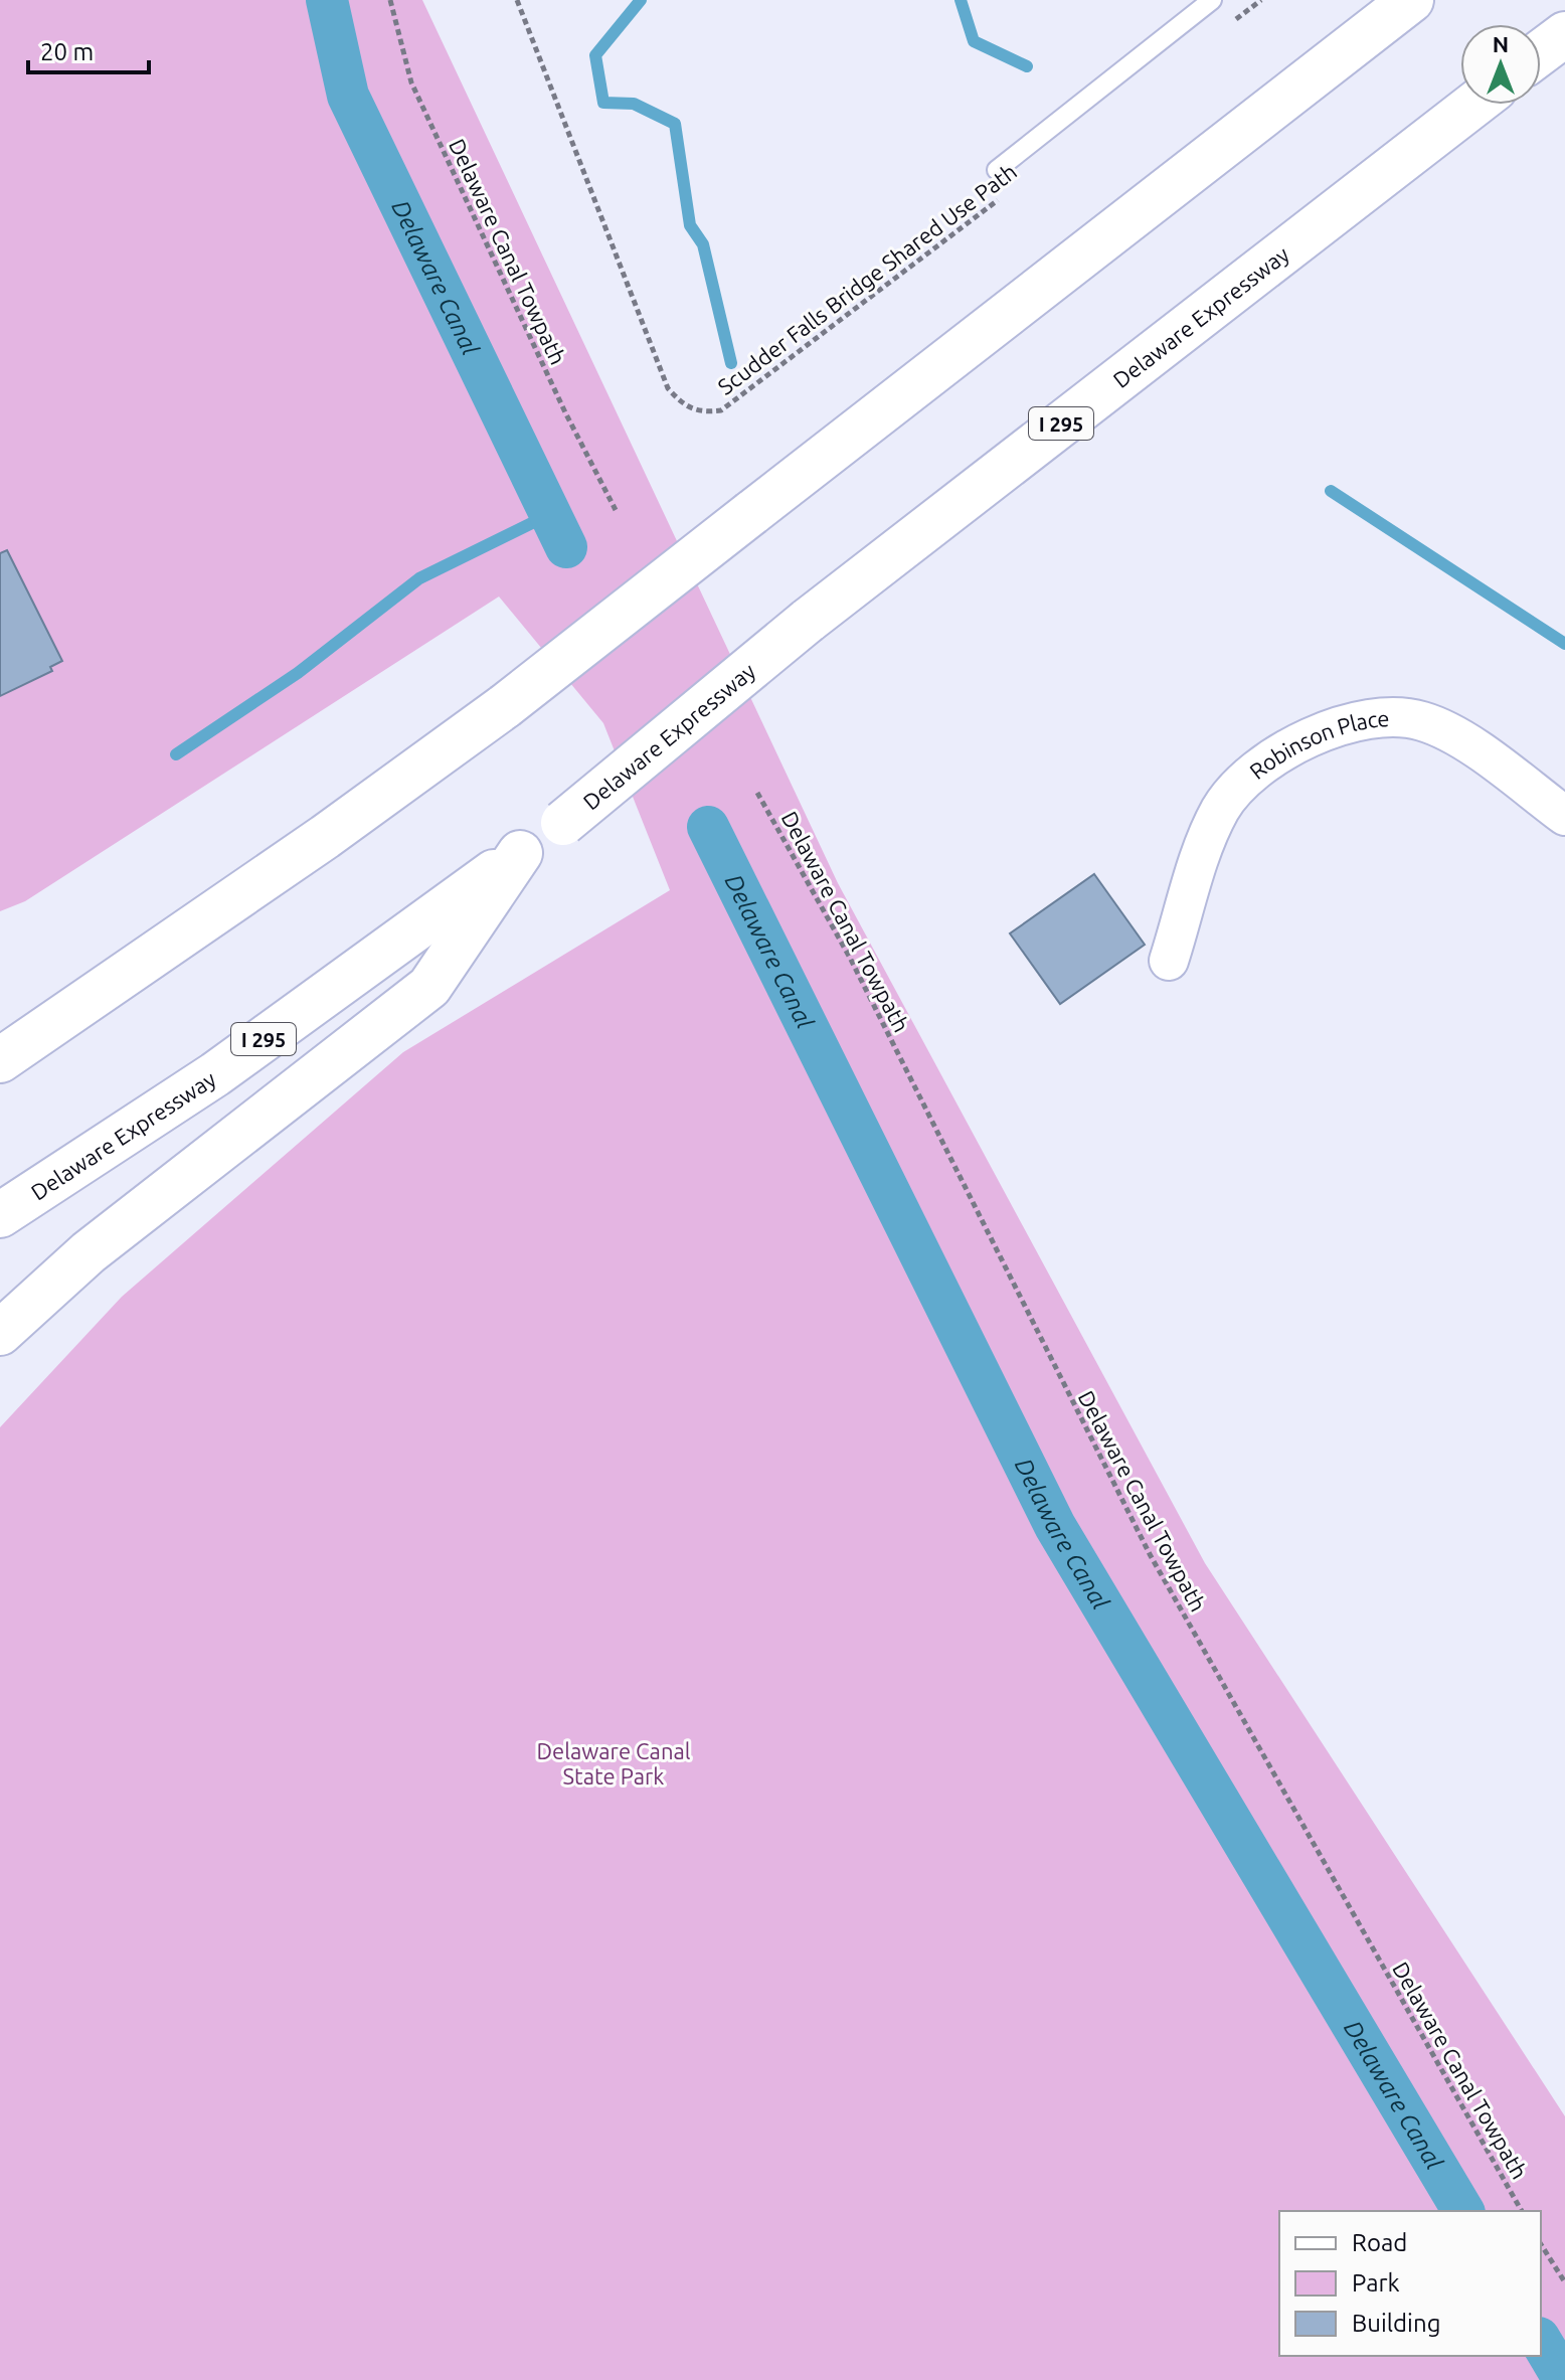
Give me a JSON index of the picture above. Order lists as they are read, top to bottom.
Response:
{
  "streets": {
    "highway": ["Delaware Expressway", "I 295"],
    "street": ["Robinson Place"],
    "path": ["Delaware Canal Towpath", "Scudder Falls Bridge Shared Use Path"]
  },
  "water": ["Delaware Canal"],
  "parks": ["Delaware Canal State Park"],
  "legend": ["Road", "Park", "Building"],
  "scale_bar": "20 m",
  "north": "top"
}
